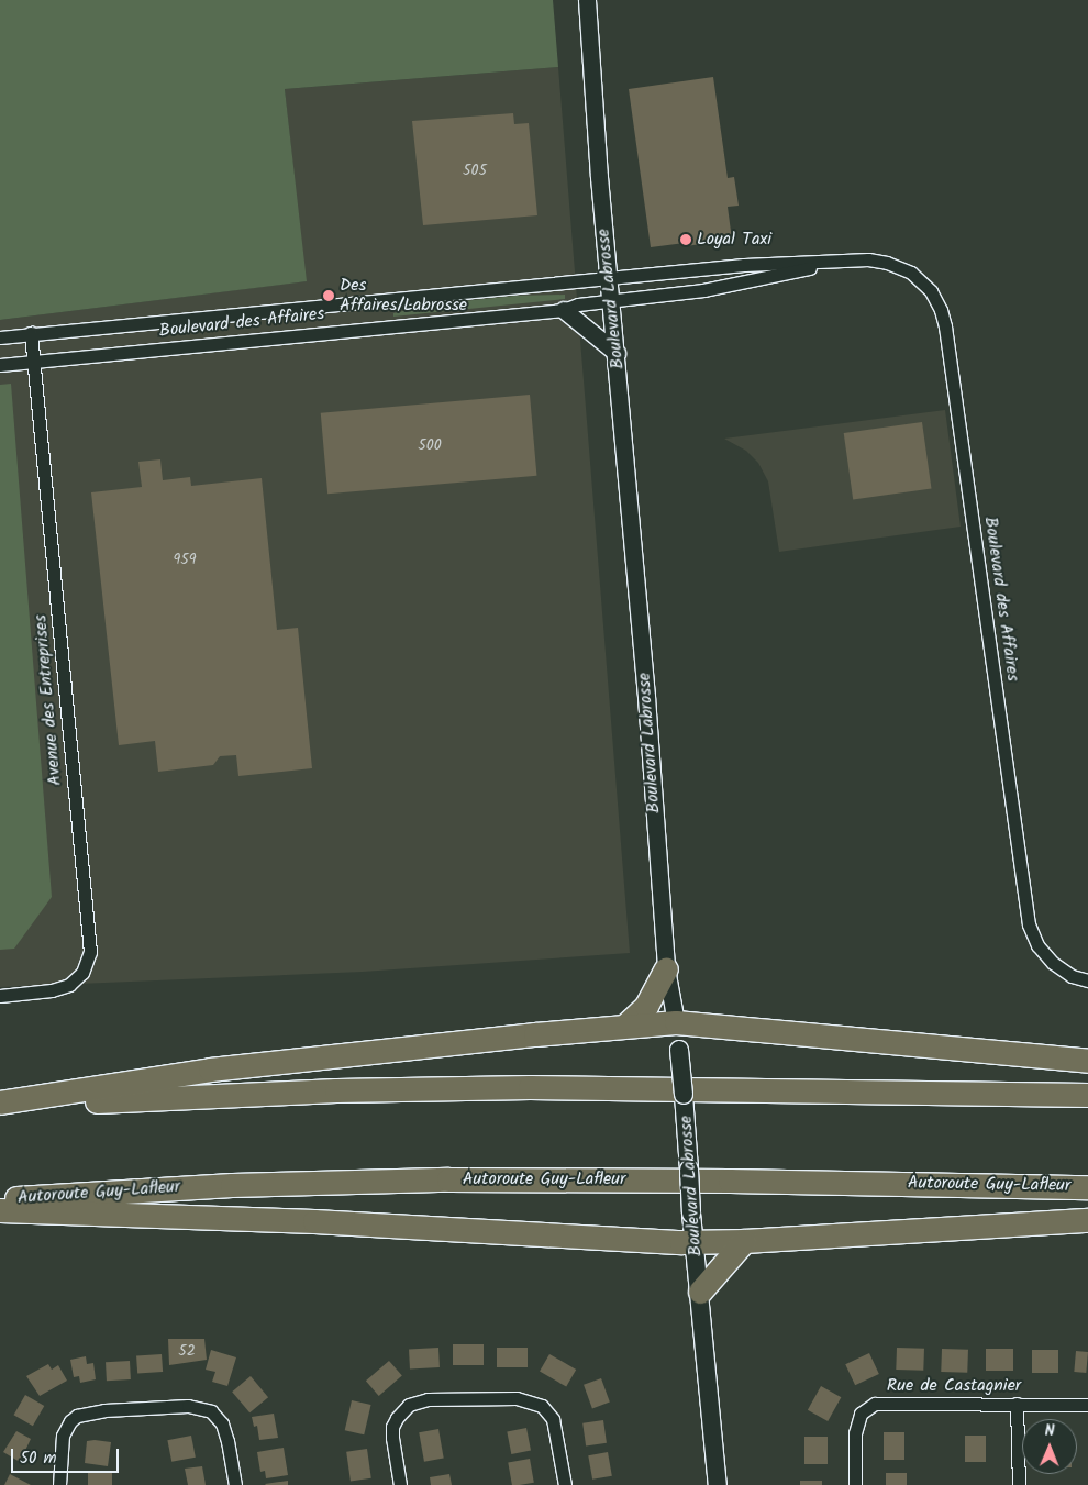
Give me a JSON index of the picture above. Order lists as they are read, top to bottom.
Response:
{
  "streets": {
    "highway": ["Autoroute Guy-Lafleur"],
    "main road": ["Boulevard Labrosse"],
    "street": ["Boulevard des Affaires", "Avenue des Entreprises", "Rue de Castagnier"]
  },
  "crossings": [
    ["Boulevard Labrosse", "Boulevard des Affaires"],
    ["Boulevard des Affaires", "Avenue des Entreprises"]
  ],
  "places": ["Loyal Taxi", "Des Affaires/Labrosse"],
  "house_numbers": [
    "505",
    "500",
    "959",
    "52"
  ],
  "scale_bar": "50 m",
  "north": "top"
}
